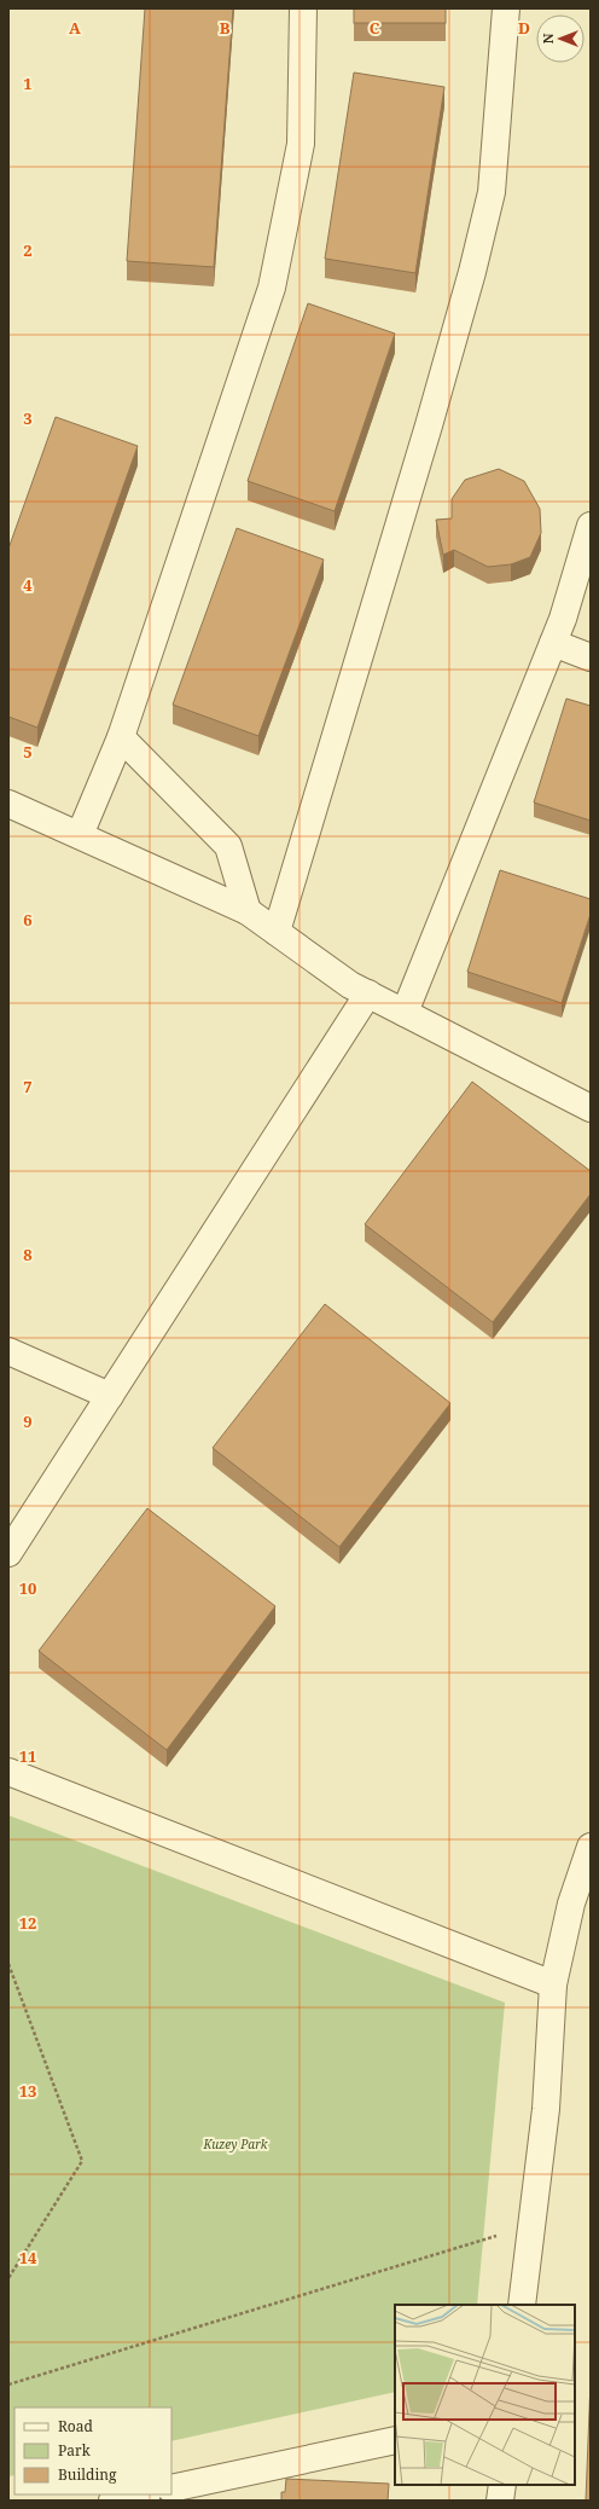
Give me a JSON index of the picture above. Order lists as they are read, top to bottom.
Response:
{
  "parks": ["Kuzey Park"],
  "legend": ["Road", "Park", "Building"],
  "north": "left",
  "grid": {
    "columns": [
      "A",
      "B",
      "C",
      "D"
    ],
    "rows": [
      "1",
      "2",
      "3",
      "4",
      "5",
      "6",
      "7",
      "8",
      "9",
      "10",
      "11",
      "12",
      "13",
      "14"
    ]
  }
}
